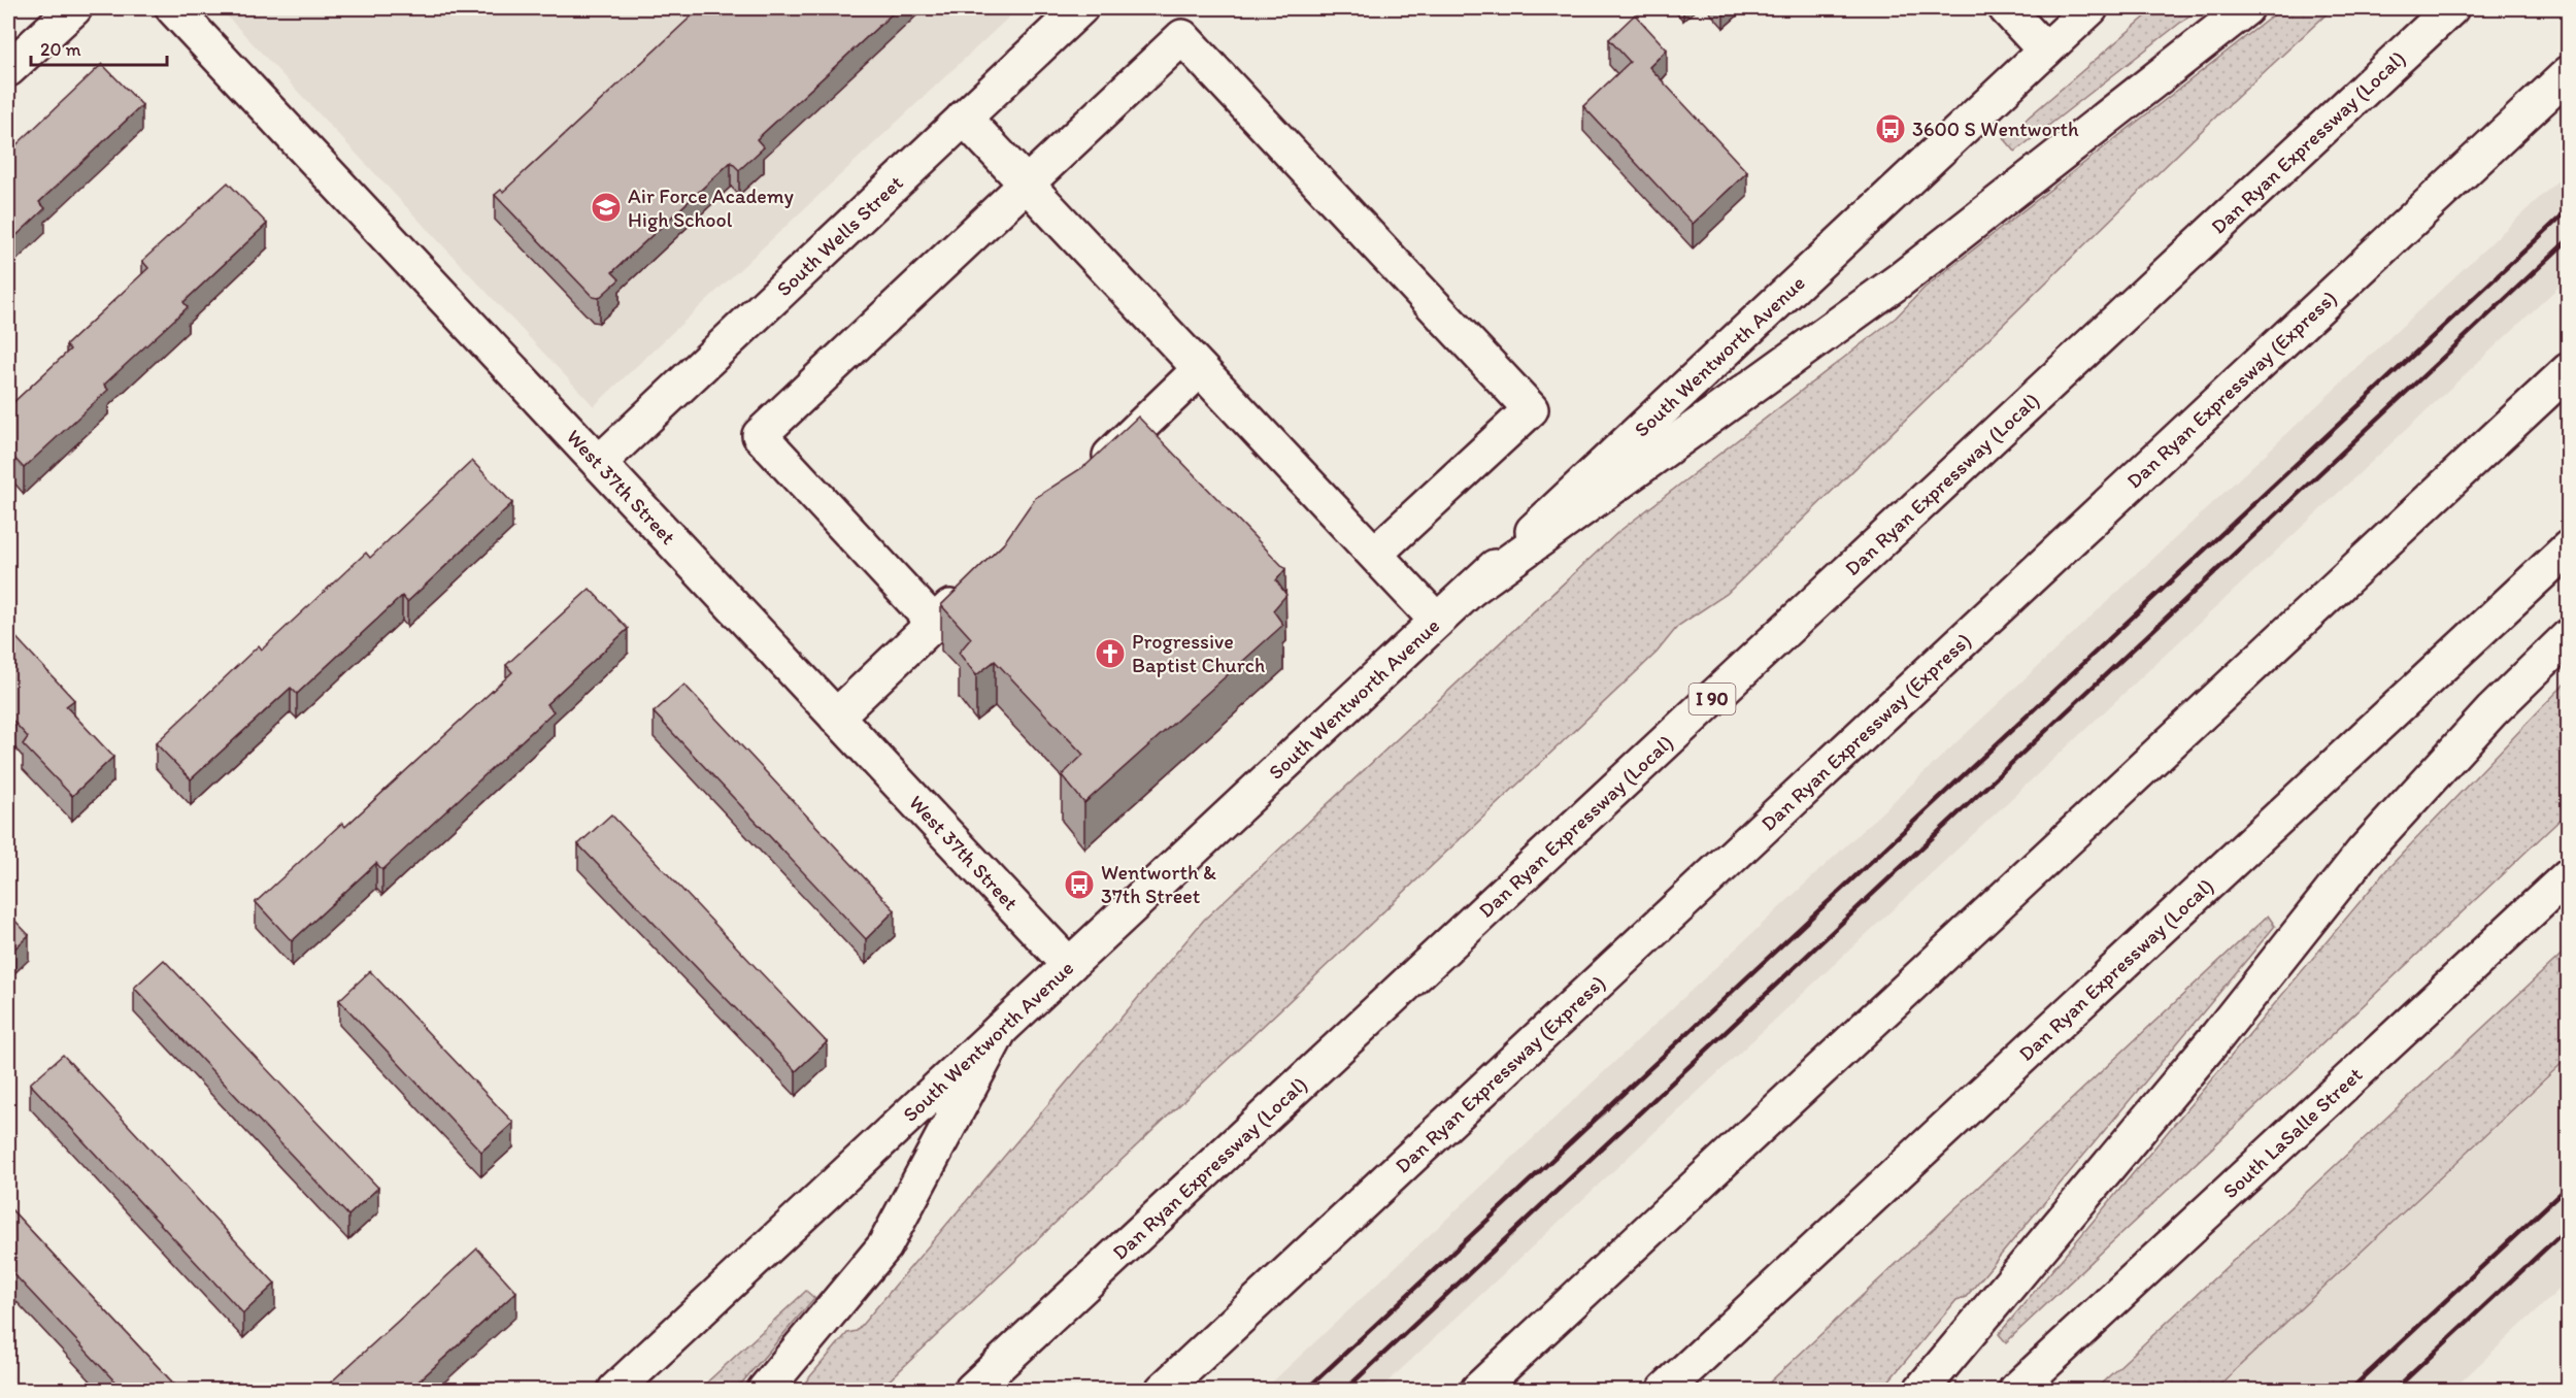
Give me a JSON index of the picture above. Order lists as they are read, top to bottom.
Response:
{
  "streets": {
    "main road": [
      "Dan Ryan Expressway (Local)",
      "South Wells Street",
      "South Wentworth Avenue",
      "Dan Ryan Expressway (Express)",
      "West 37th Street",
      "I 90",
      "South LaSalle Street"
    ]
  },
  "crossings": [
    ["South Wells Street", "West 37th Street"],
    ["South Wentworth Avenue", "West 37th Street"]
  ],
  "places": {
    "bus stop": ["3600 S Wentworth", "Wentworth & 37th Street"],
    "school or university": ["Air Force Academy High School"],
    "church": ["Progressive Baptist Church"]
  },
  "scale_bar": "20 m"
}
